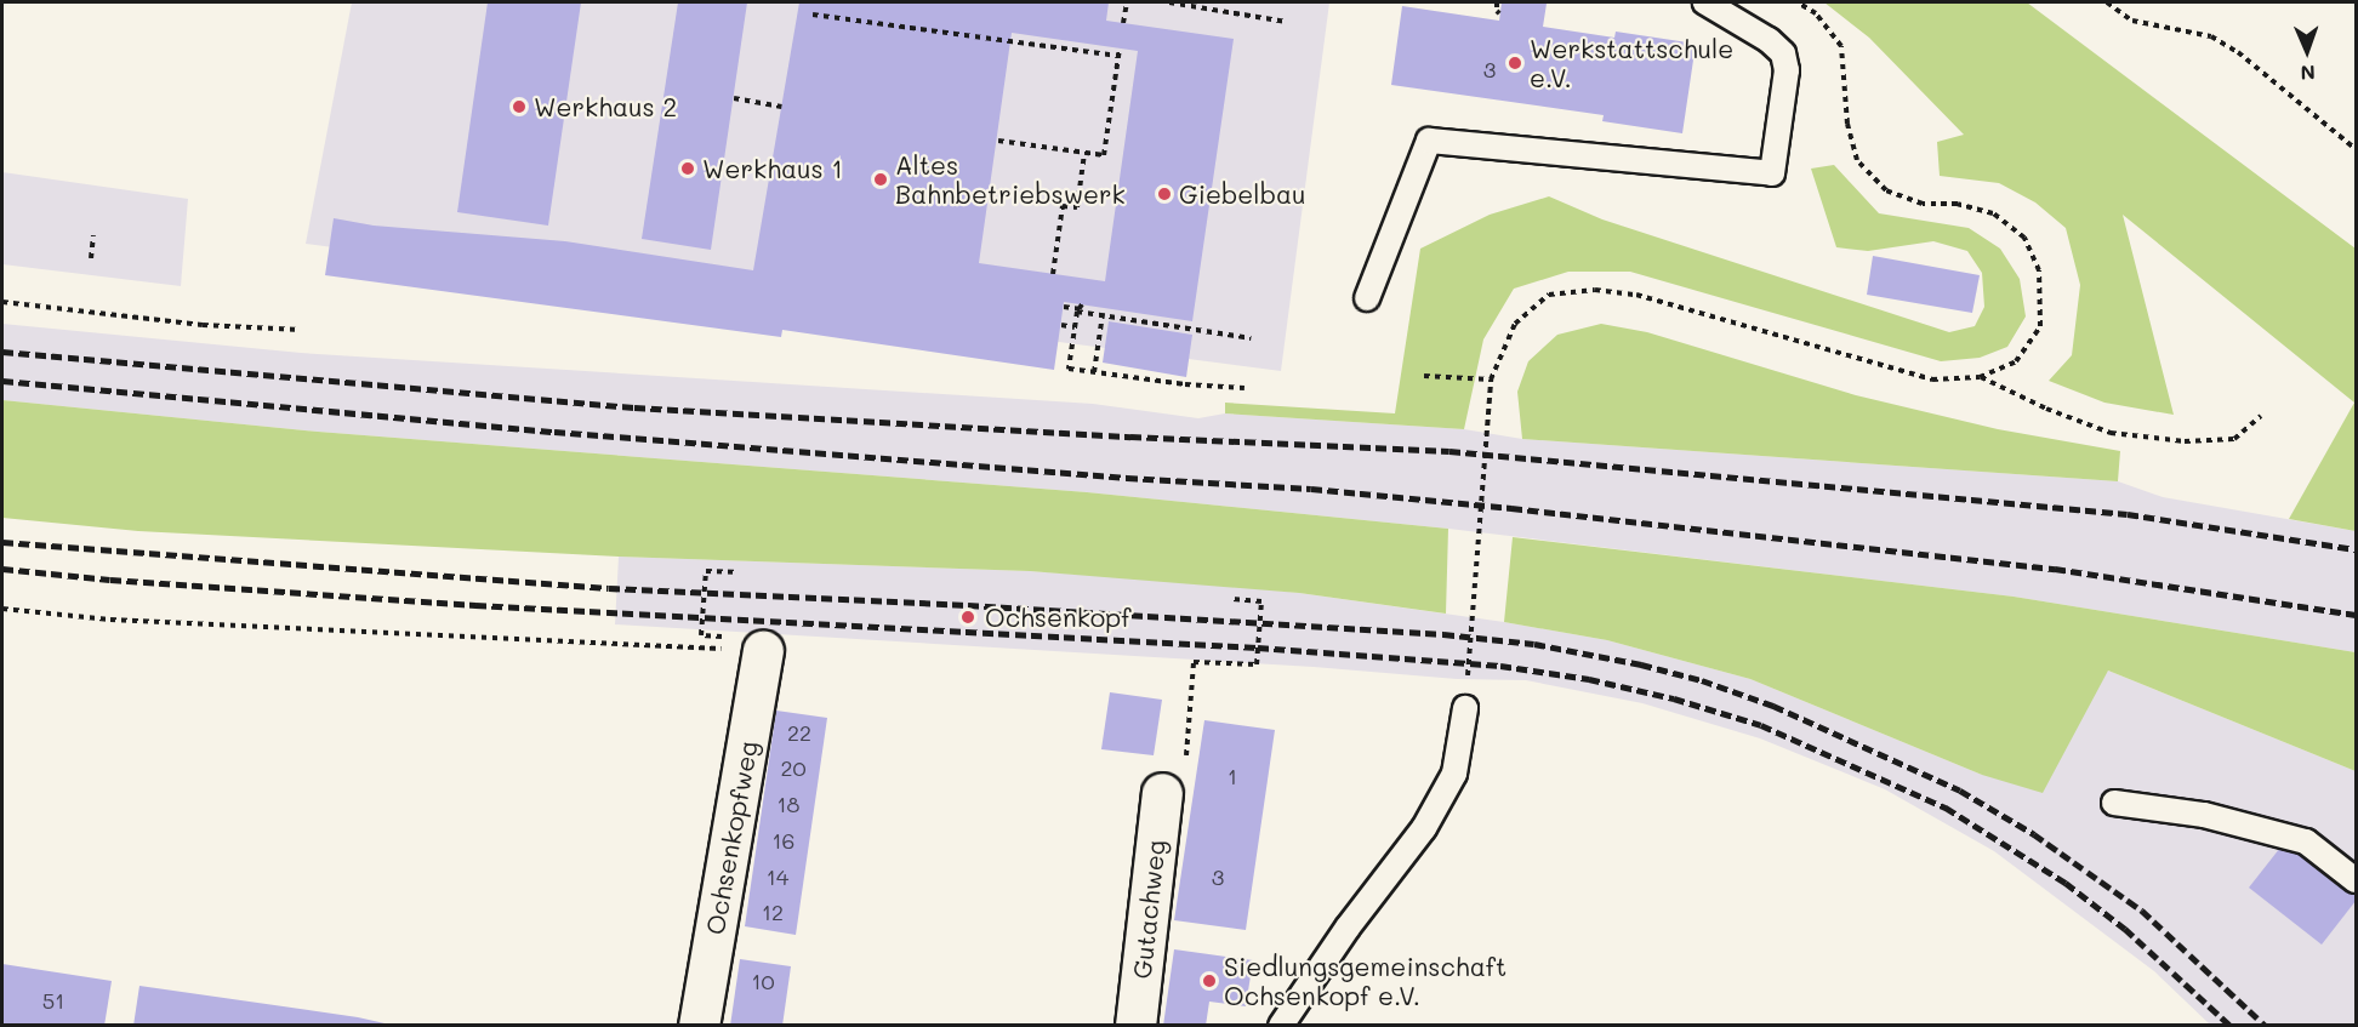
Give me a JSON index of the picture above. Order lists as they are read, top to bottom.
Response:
{
  "streets": {
    "street": ["Ochsenkopfweg", "Gutachweg"]
  },
  "places": [
    "Werkstattschule e.V.",
    "Werkhaus 2",
    "Werkhaus 1",
    "Altes Bahnbetriebswerk",
    "Giebelbau",
    "Ochsenkopf",
    "Siedlungsgemeinschaft Ochsenkopf e.V."
  ],
  "house_numbers": [
    "3",
    "22",
    "20",
    "1",
    "18",
    "16",
    "14",
    "3",
    "12",
    "10",
    "51"
  ],
  "north": "bottom"
}
